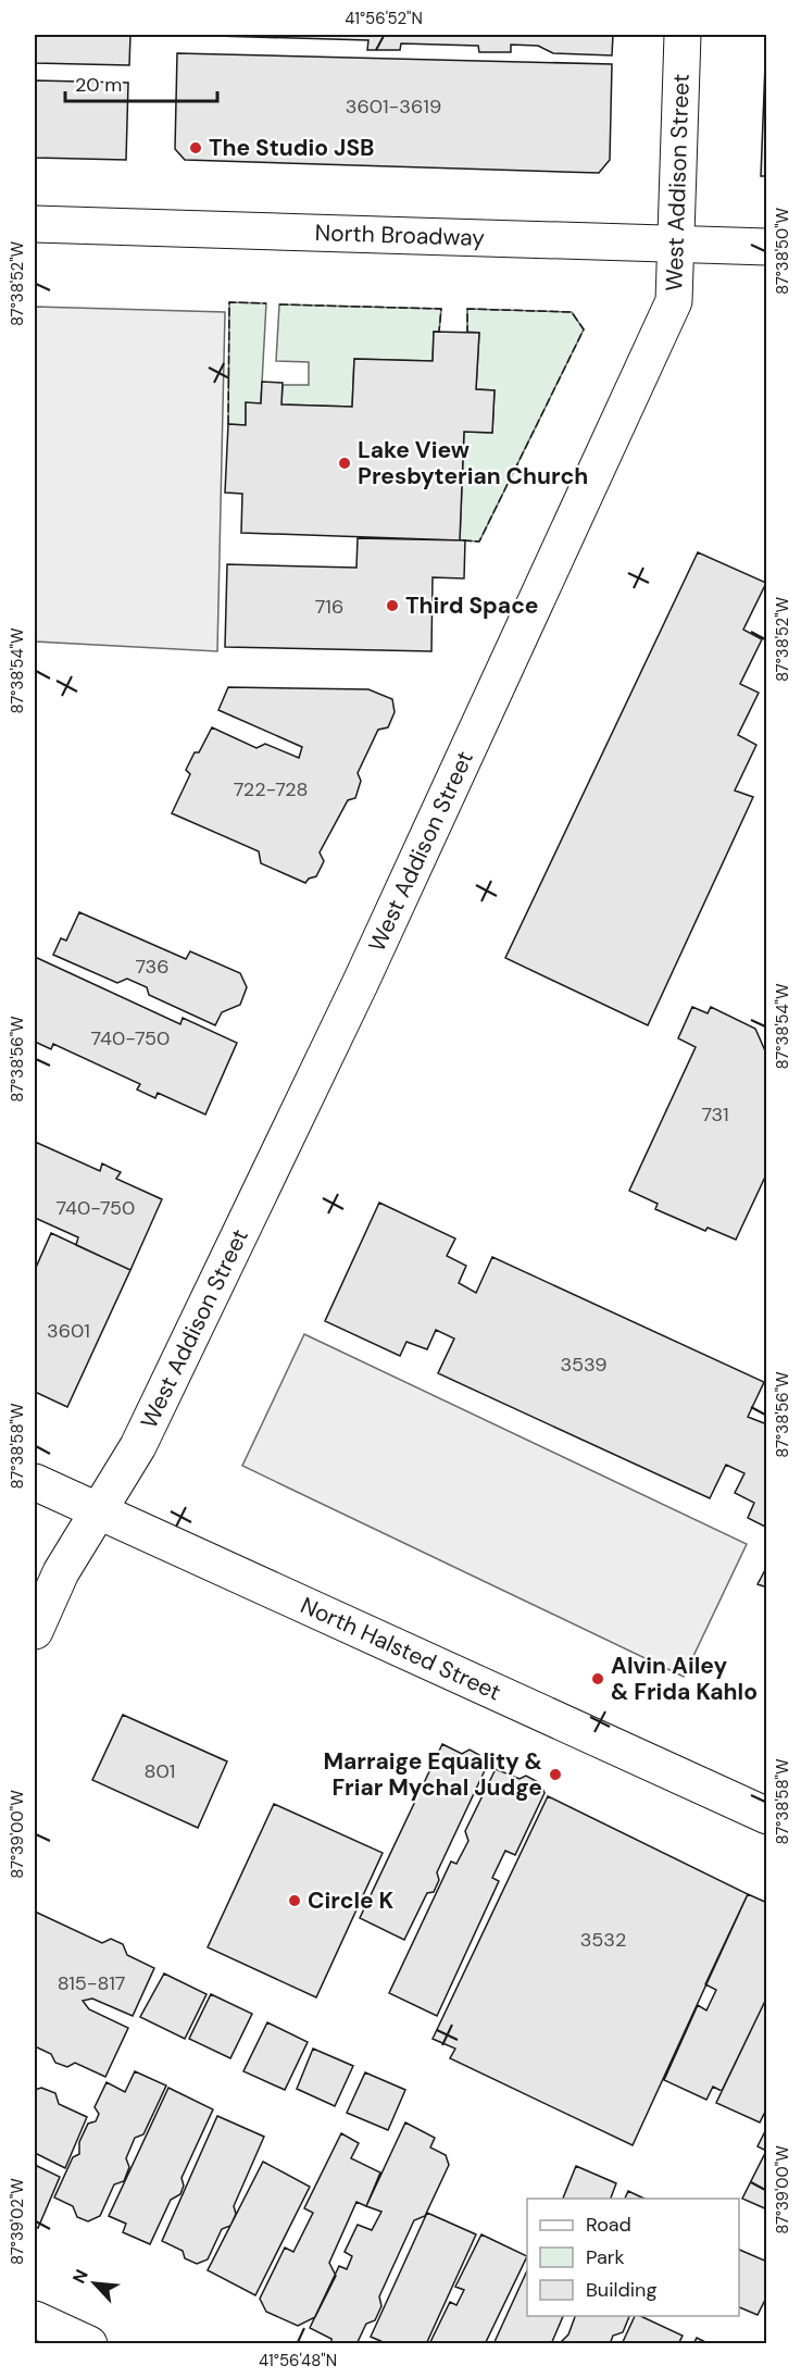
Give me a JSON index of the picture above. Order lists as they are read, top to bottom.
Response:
{
  "streets": {
    "street": ["West Addison Street", "North Broadway", "North Halsted Street"]
  },
  "crossings": [
    ["West Addison Street", "North Broadway"],
    ["West Addison Street", "North Halsted Street"]
  ],
  "places": [
    "The Studio JSB",
    "Lake View Presbyterian Church",
    "Third Space",
    "Alvin Ailey & Frida Kahlo",
    "Marraige Equality & Friar Mychal Judge",
    "Circle K"
  ],
  "house_numbers": [
    "3601-3619",
    "716",
    "722-728",
    "736",
    "740-750",
    "731",
    "740-750",
    "3601",
    "3539",
    "801",
    "3532",
    "815-817"
  ],
  "legend": ["Road", "Park", "Building"],
  "scale_bar": "20 m",
  "north": "top left",
  "coordinates": [
    "41°56'52\"N",
    "87°38'50\"W",
    "87°38'52\"W",
    "87°38'54\"W",
    "87°38'56\"W",
    "87°38'58\"W",
    "87°39'00\"W",
    "87°39'02\"W",
    "41°56'48\"N"
  ]
}
